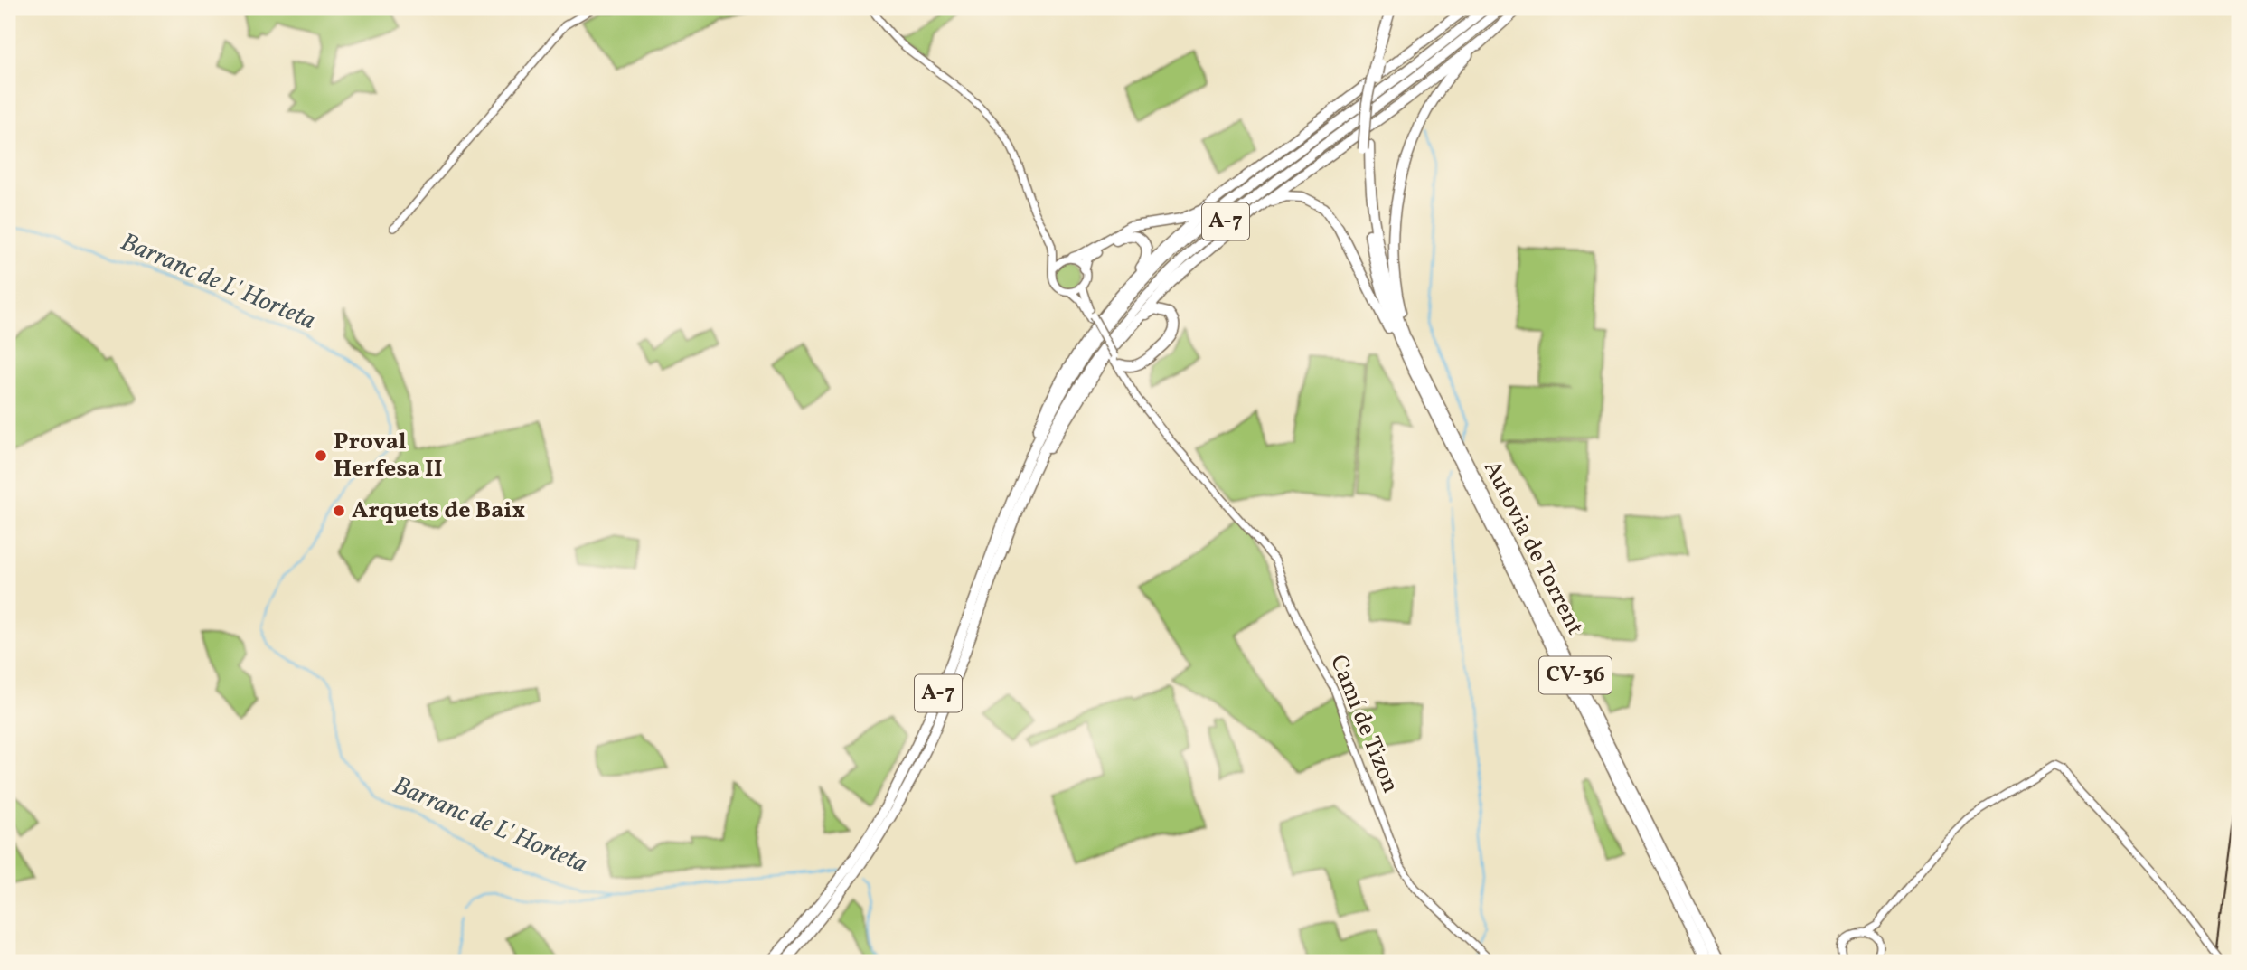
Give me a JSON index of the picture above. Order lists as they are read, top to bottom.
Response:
{
  "streets": {
    "highway": ["A-7", "Autovia de Torrent", "CV-36"],
    "street": ["Camí de Tizon"]
  },
  "water": ["Barranc de L' Horteta"],
  "places": ["Proval Herfesa II", "Arquets de Baix"]
}
